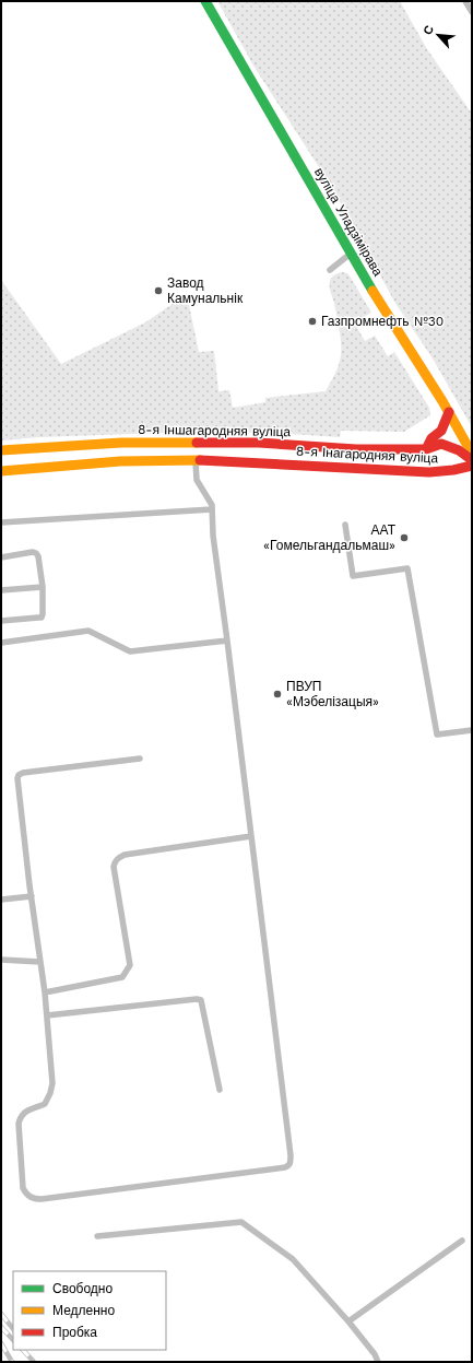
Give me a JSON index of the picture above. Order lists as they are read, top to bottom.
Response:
{
  "streets": {
    "main road": ["вуліца Уладзімірава", "8-я Іншагародняя вуліца", "8-я Інагародняя вуліца"]
  },
  "crossings": [
    ["8-я Іншагародняя вуліца", "8-я Інагародняя вуліца"]
  ],
  "places": [
    "Завод Камунальнік",
    "Газпромнефть №30",
    "ААТ «Гомельгандальмаш»",
    "ПВУП «Мэбелізацыя»"
  ],
  "legend": ["Свободно", "Медленно", "Пробка"],
  "north": "top left"
}
